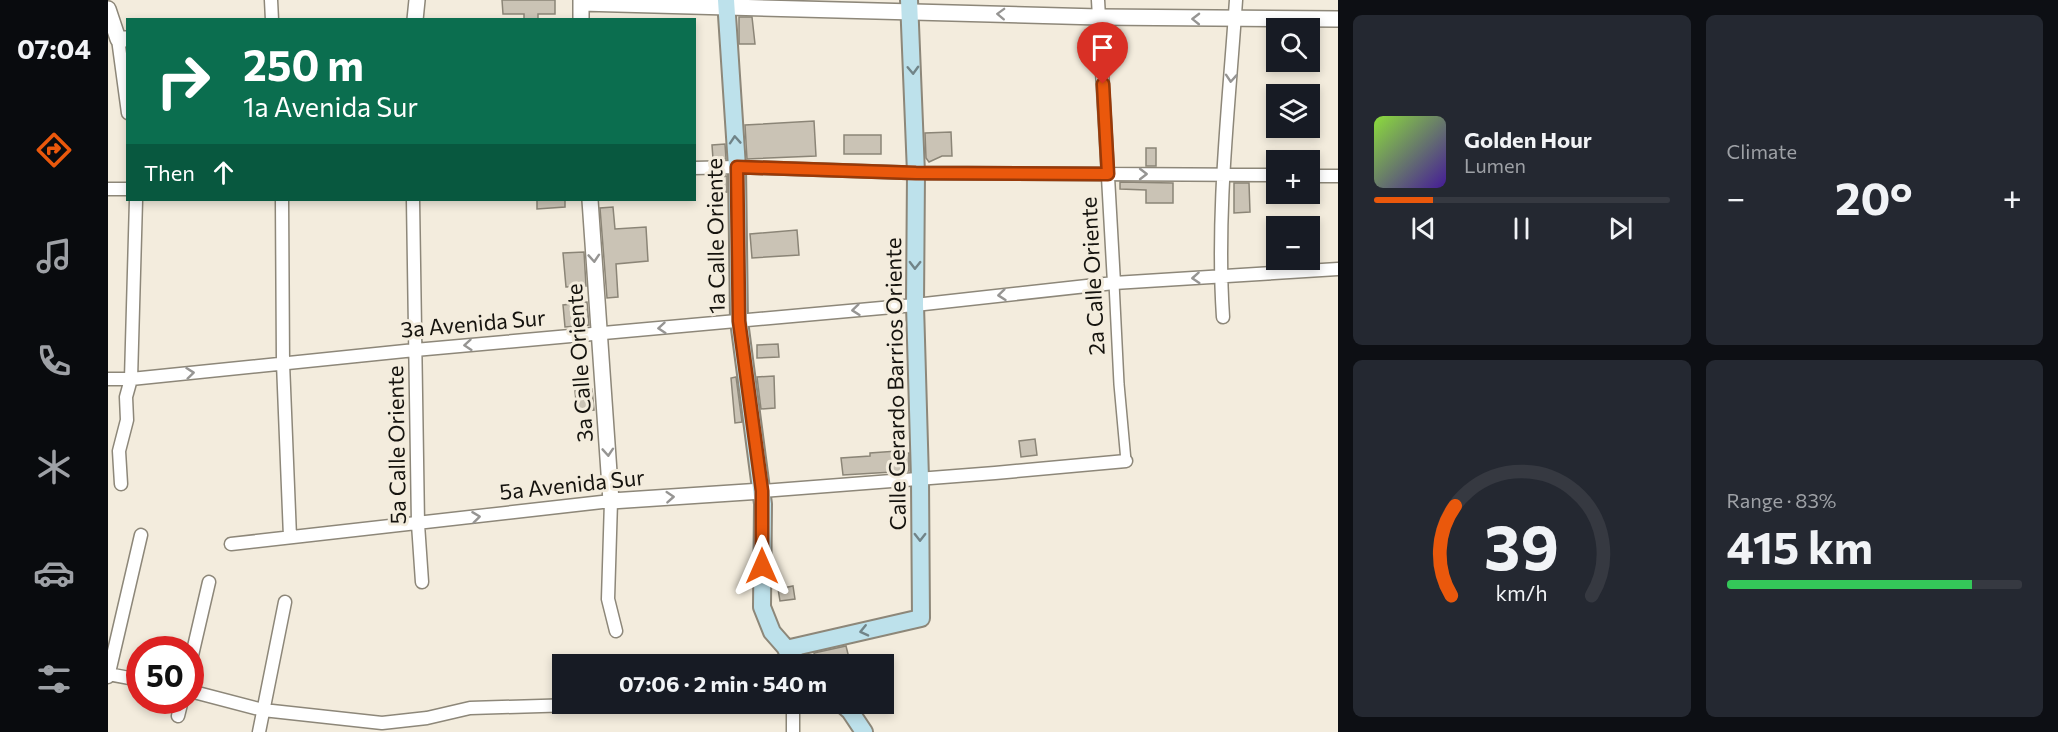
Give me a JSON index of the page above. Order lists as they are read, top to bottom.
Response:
{
  "streets": {
    "main road": ["1a Calle Oriente", "Calle Gerardo Barrios Oriente"],
    "street": [
      "2a Calle Oriente",
      "3a Avenida Sur",
      "3a Calle Oriente",
      "5a Calle Oriente",
      "5a Avenida Sur"
    ]
  },
  "crossings": [
    ["1a Calle Oriente", "3a Avenida Sur"],
    ["1a Calle Oriente", "Calle Gerardo Barrios Oriente"],
    ["1a Calle Oriente", "5a Avenida Sur"],
    ["2a Calle Oriente", "3a Avenida Sur"],
    ["2a Calle Oriente", "5a Avenida Sur"],
    ["3a Avenida Sur", "3a Calle Oriente"],
    ["3a Avenida Sur", "Calle Gerardo Barrios Oriente"],
    ["3a Avenida Sur", "5a Calle Oriente"],
    ["3a Calle Oriente", "5a Avenida Sur"],
    ["Calle Gerardo Barrios Oriente", "5a Avenida Sur"],
    ["5a Calle Oriente", "5a Avenida Sur"]
  ],
  "one_way": ["3a Calle Oriente", "Calle Gerardo Barrios Oriente", "5a Avenida Sur"],
  "page": {
    "tabs": "07:04",
    "tile": [
      "Climate",
      ["Range · 83%", "415 km"]
    ],
    "map_buttons": ["+", "−"],
    "turn": ["250 m", "1a Avenida Sur"],
    "song": ["Golden Hour", "Lumen"],
    "then": "Then",
    "heat": ["−", "20°", "+"],
    "limit": "50",
    "trip": "07:06 · 2 min · 540 m",
    "gauge": ["39", "km/h"]
  }
}
